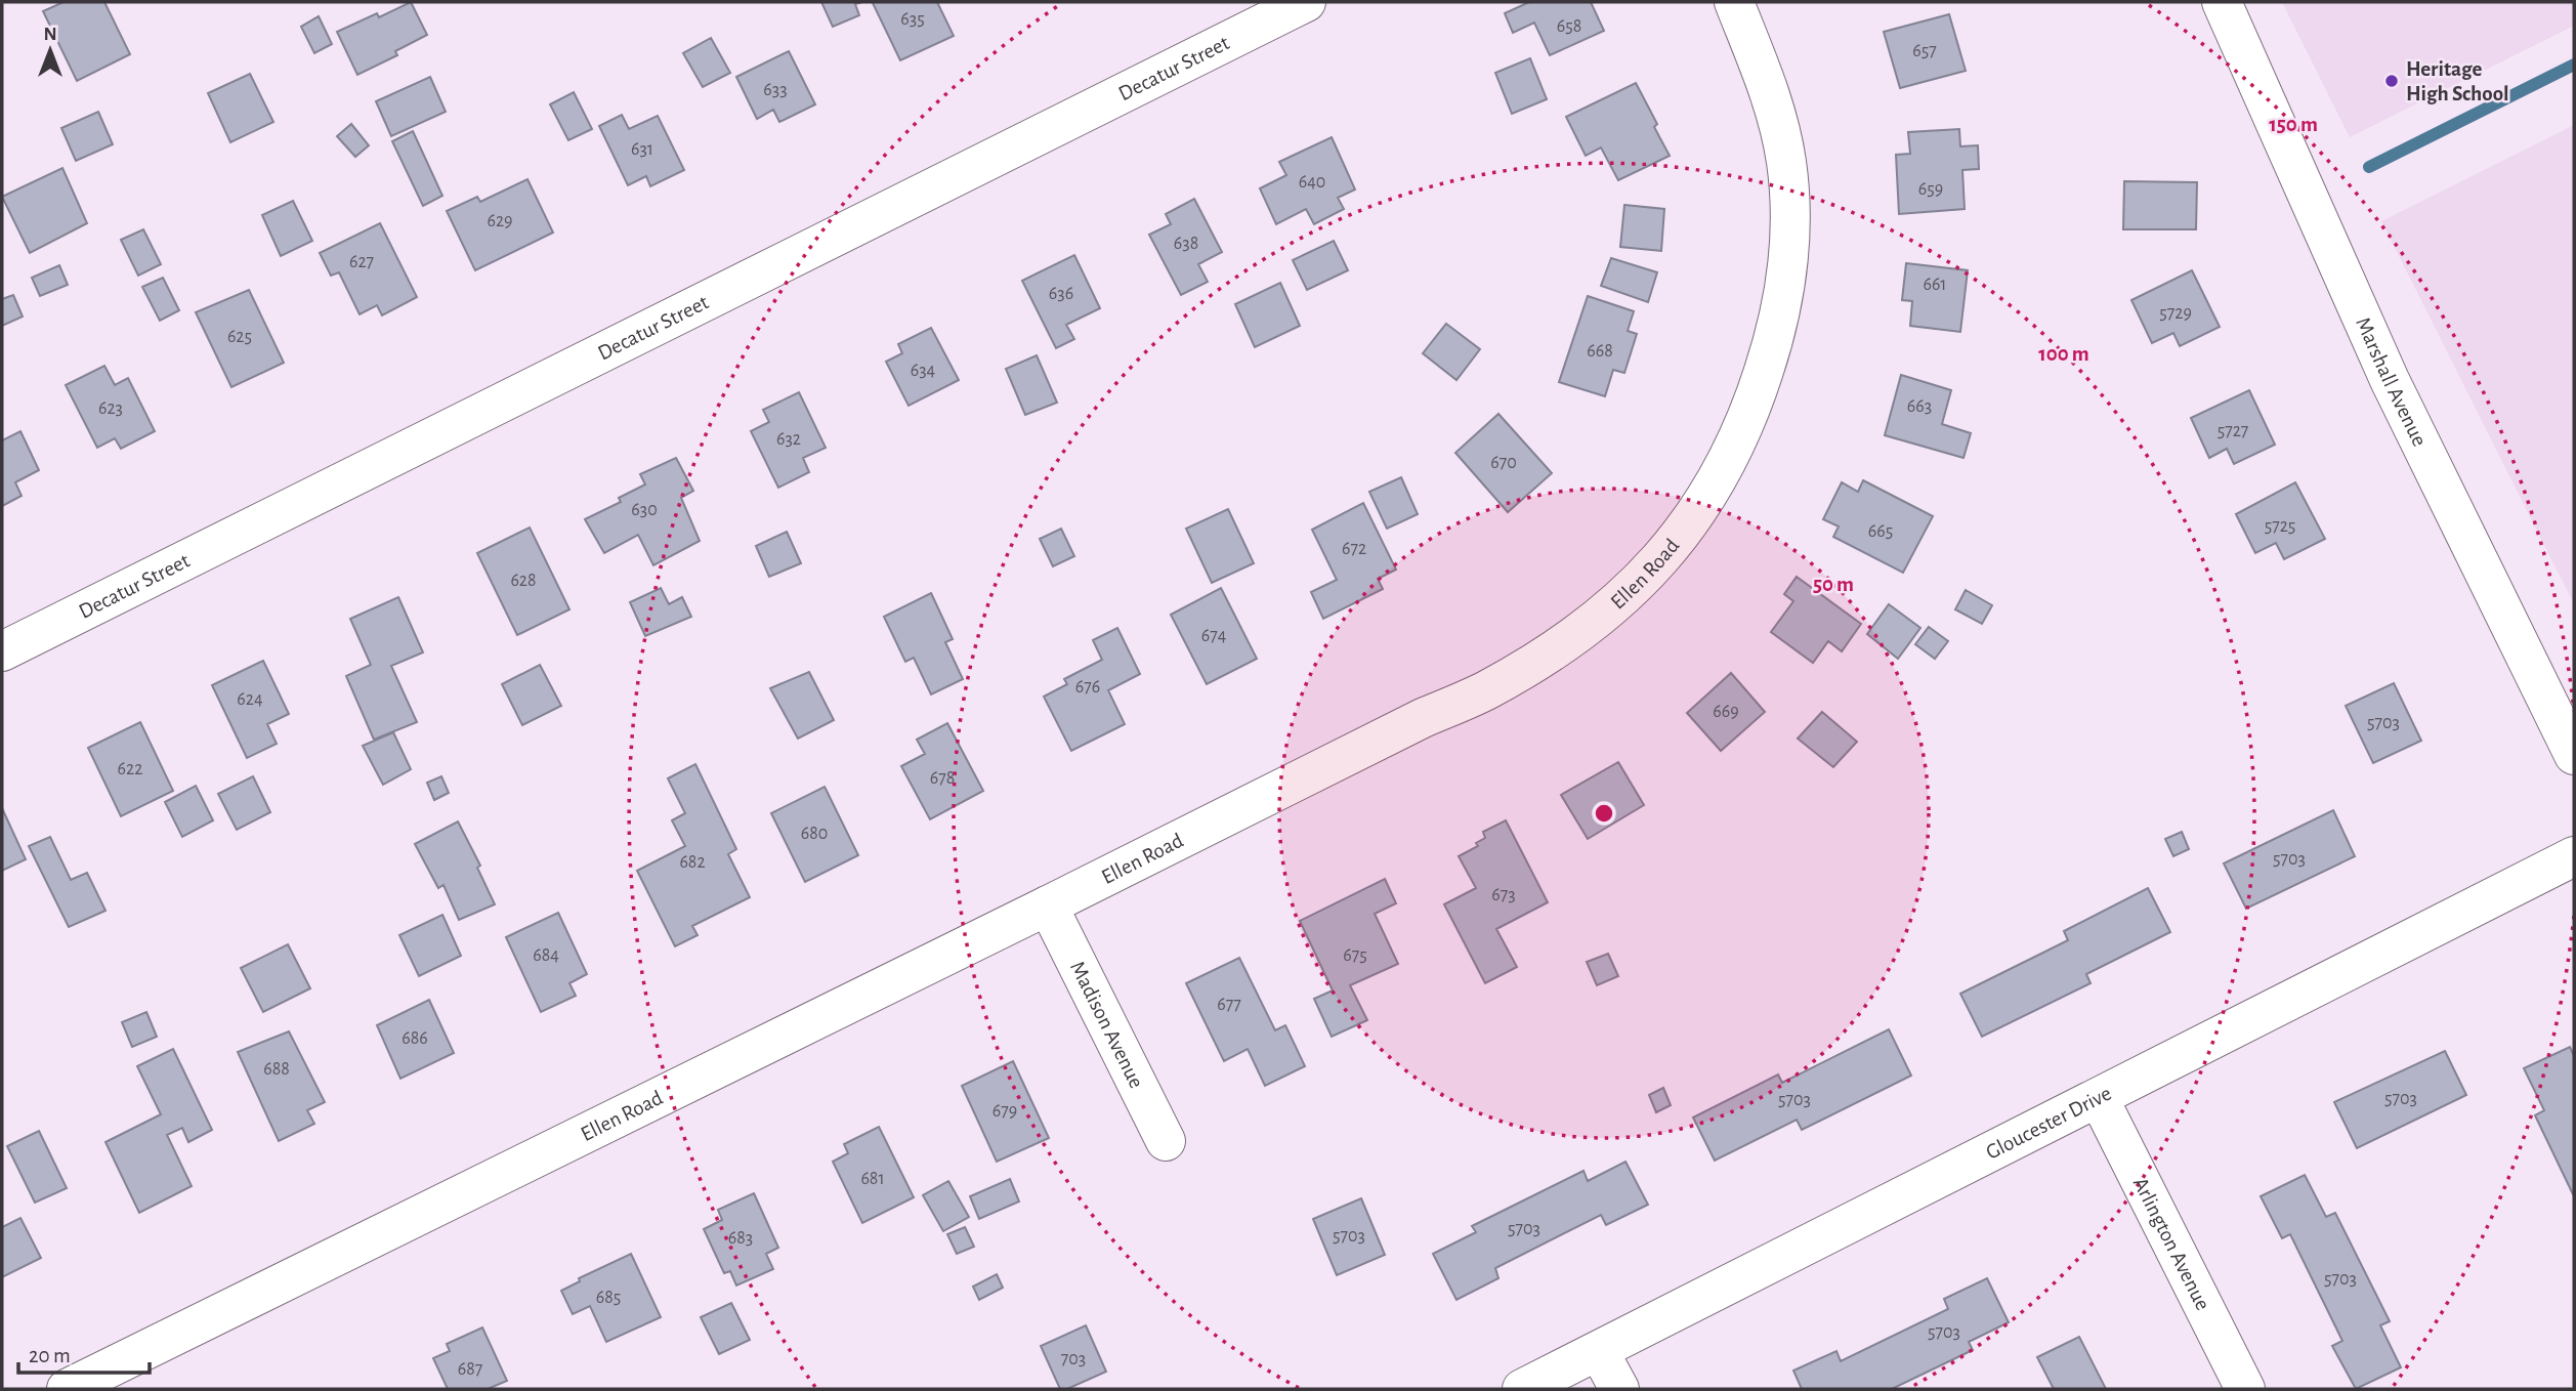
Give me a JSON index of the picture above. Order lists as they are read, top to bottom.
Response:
{
  "streets": {
    "street": [
      "Decatur Street",
      "Marshall Avenue",
      "Ellen Road",
      "Madison Avenue",
      "Gloucester Drive",
      "Arlington Avenue"
    ]
  },
  "crossings": [
    ["Ellen Road", "Madison Avenue"],
    ["Gloucester Drive", "Arlington Avenue"]
  ],
  "places": ["Heritage High School"],
  "house_numbers": [
    "635",
    "658",
    "657",
    "633",
    "631",
    "640",
    "659",
    "629",
    "638",
    "627",
    "661",
    "636",
    "5729",
    "625",
    "668",
    "634",
    "663",
    "623",
    "5727",
    "632",
    "670",
    "630",
    "5725",
    "665",
    "672",
    "628",
    "674",
    "676",
    "624",
    "669",
    "5703",
    "622",
    "678",
    "680",
    "5703",
    "682",
    "673",
    "684",
    "675",
    "677",
    "686",
    "688",
    "5703",
    "5703",
    "679",
    "681",
    "5703",
    "5703",
    "683",
    "5703",
    "685",
    "5703",
    "703",
    "687"
  ],
  "scale_bar": "20 m",
  "north": "top",
  "rings": ["150 m", "100 m", "50 m"]
}
